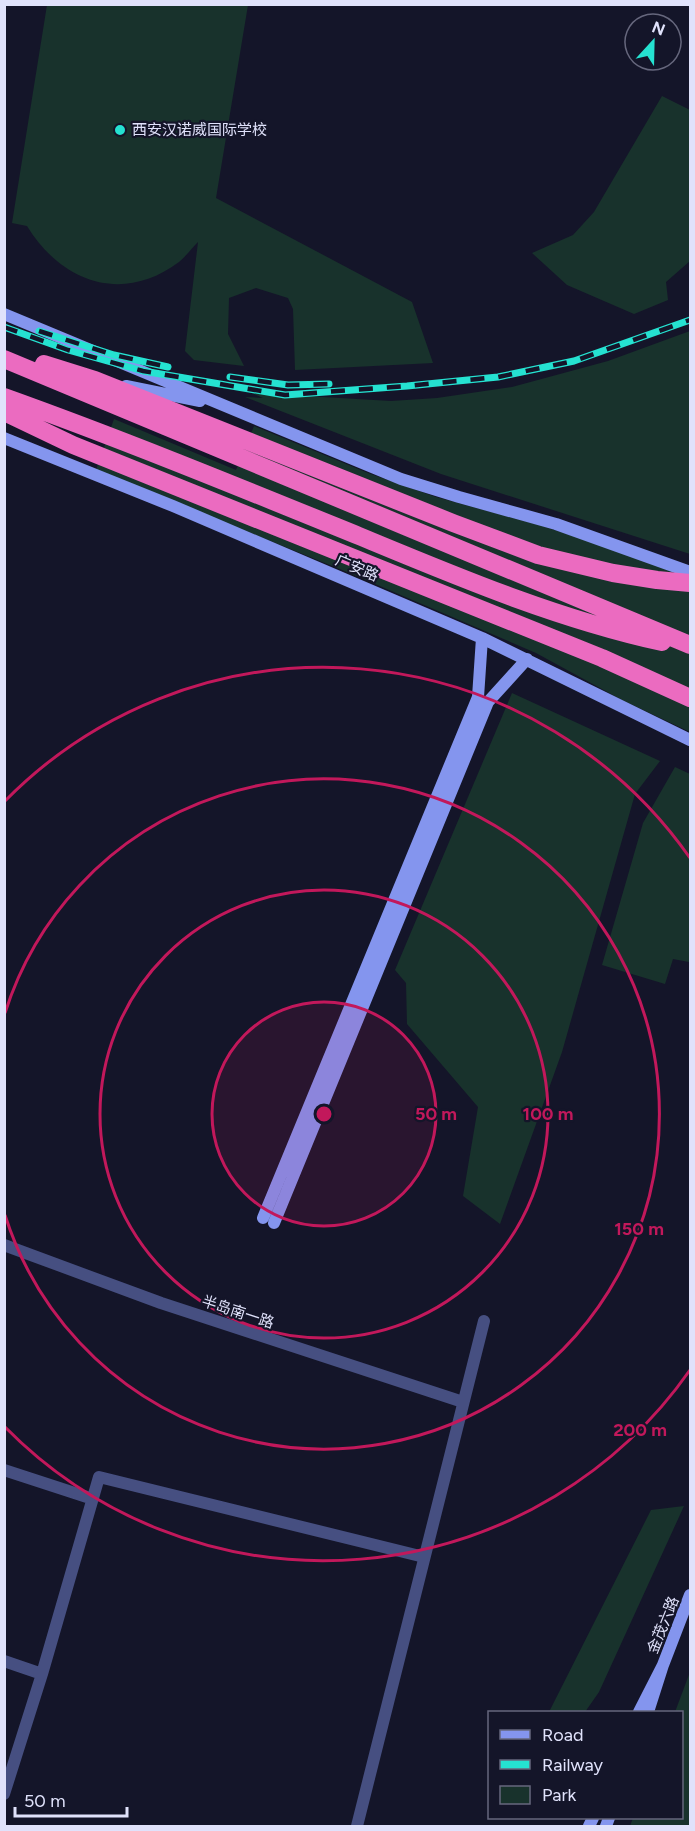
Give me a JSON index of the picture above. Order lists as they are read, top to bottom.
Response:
{
  "streets": {
    "main road": ["广安路", "金茂六路"],
    "street": ["半岛南一路"]
  },
  "places": ["西安汉诺威国际学校"],
  "legend": ["Road", "Railway", "Park"],
  "scale_bar": "50 m",
  "north": "top",
  "rings": [
    "50 m",
    "100 m",
    "150 m",
    "200 m"
  ]
}
